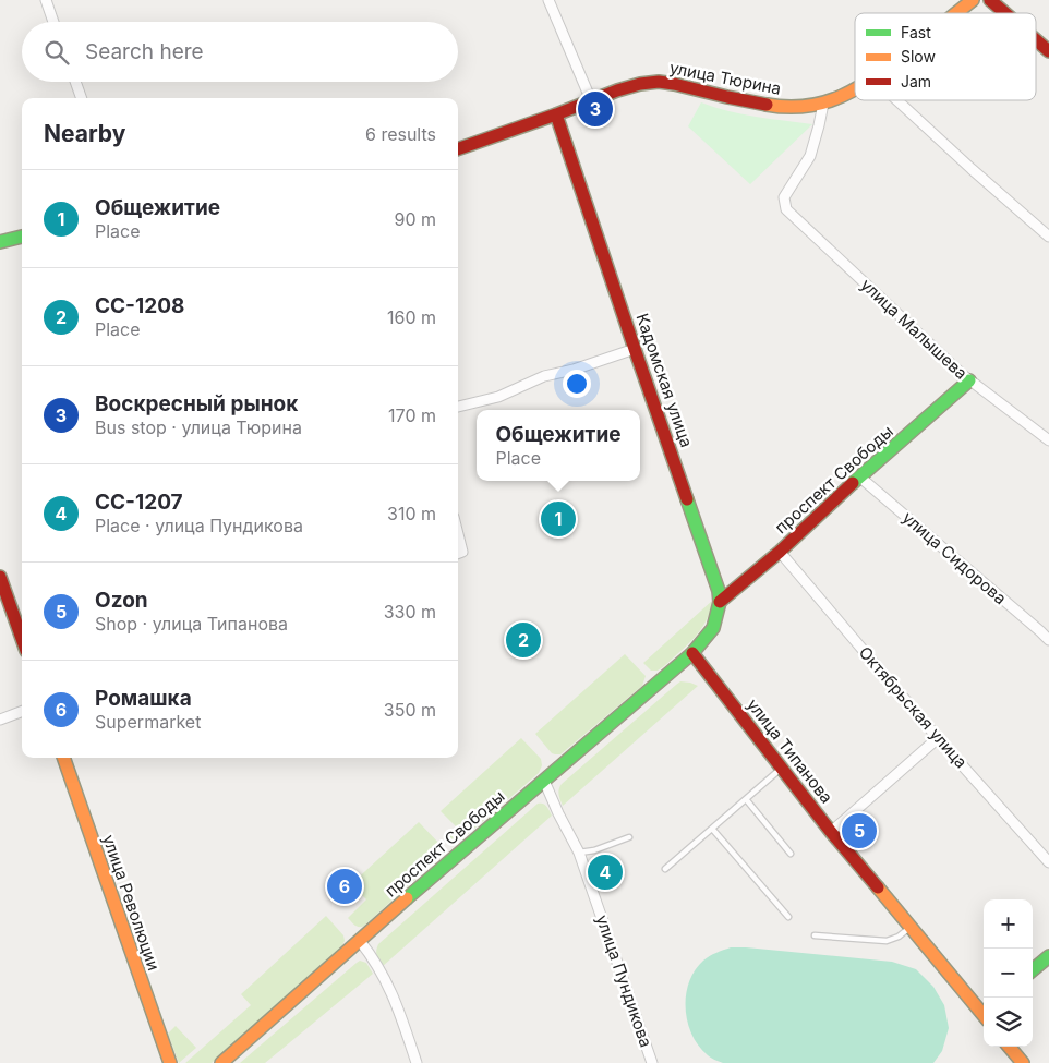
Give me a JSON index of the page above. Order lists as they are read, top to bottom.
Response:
{
  "streets": {
    "street": [
      "улица Тюрина",
      "улица Малышева",
      "Кадомская улица",
      "проспект Свободы",
      "улица Сидорова",
      "Октябрьская улица",
      "улица Типанова",
      "улица Революции",
      "улица Пундикова"
    ]
  },
  "crossings": [
    ["улица Тюрина", "улица Малышева"],
    ["улица Тюрина", "Кадомская улица"],
    ["улица Малышева", "проспект Свободы"],
    ["Кадомская улица", "проспект Свободы"],
    ["Кадомская улица", "улица Типанова"],
    ["проспект Свободы", "улица Сидорова"],
    ["проспект Свободы", "Октябрьская улица"],
    ["проспект Свободы", "улица Типанова"],
    ["проспект Свободы", "улица Пундикова"]
  ],
  "legend": ["Fast", "Slow", "Jam"],
  "page": {
    "search": "Search here",
    "pins": [
      "3",
      "1",
      "2",
      "5",
      "4",
      "6"
    ],
    "heading": ["Nearby", "6 results"],
    "list": [
      {
        "mark": "1",
        "name": "Общежитие",
        "note": "Place",
        "value": "90 m"
      },
      {
        "mark": "2",
        "name": "СС-1208",
        "note": "Place",
        "value": "160 m"
      },
      {
        "mark": "3",
        "name": "Воскресный рынок",
        "note": "Bus stop · улица Тюрина",
        "value": "170 m"
      },
      {
        "mark": "4",
        "name": "СС-1207",
        "note": "Place · улица Пундикова",
        "value": "310 m"
      },
      {
        "mark": "5",
        "name": "Ozon",
        "note": "Shop · улица Типанова",
        "value": "330 m"
      },
      {
        "mark": "6",
        "name": "Ромашка",
        "note": "Supermarket",
        "value": "350 m"
      }
    ],
    "popup": ["Общежитие", "Place"],
    "map_buttons": ["+", "−"]
  }
}
